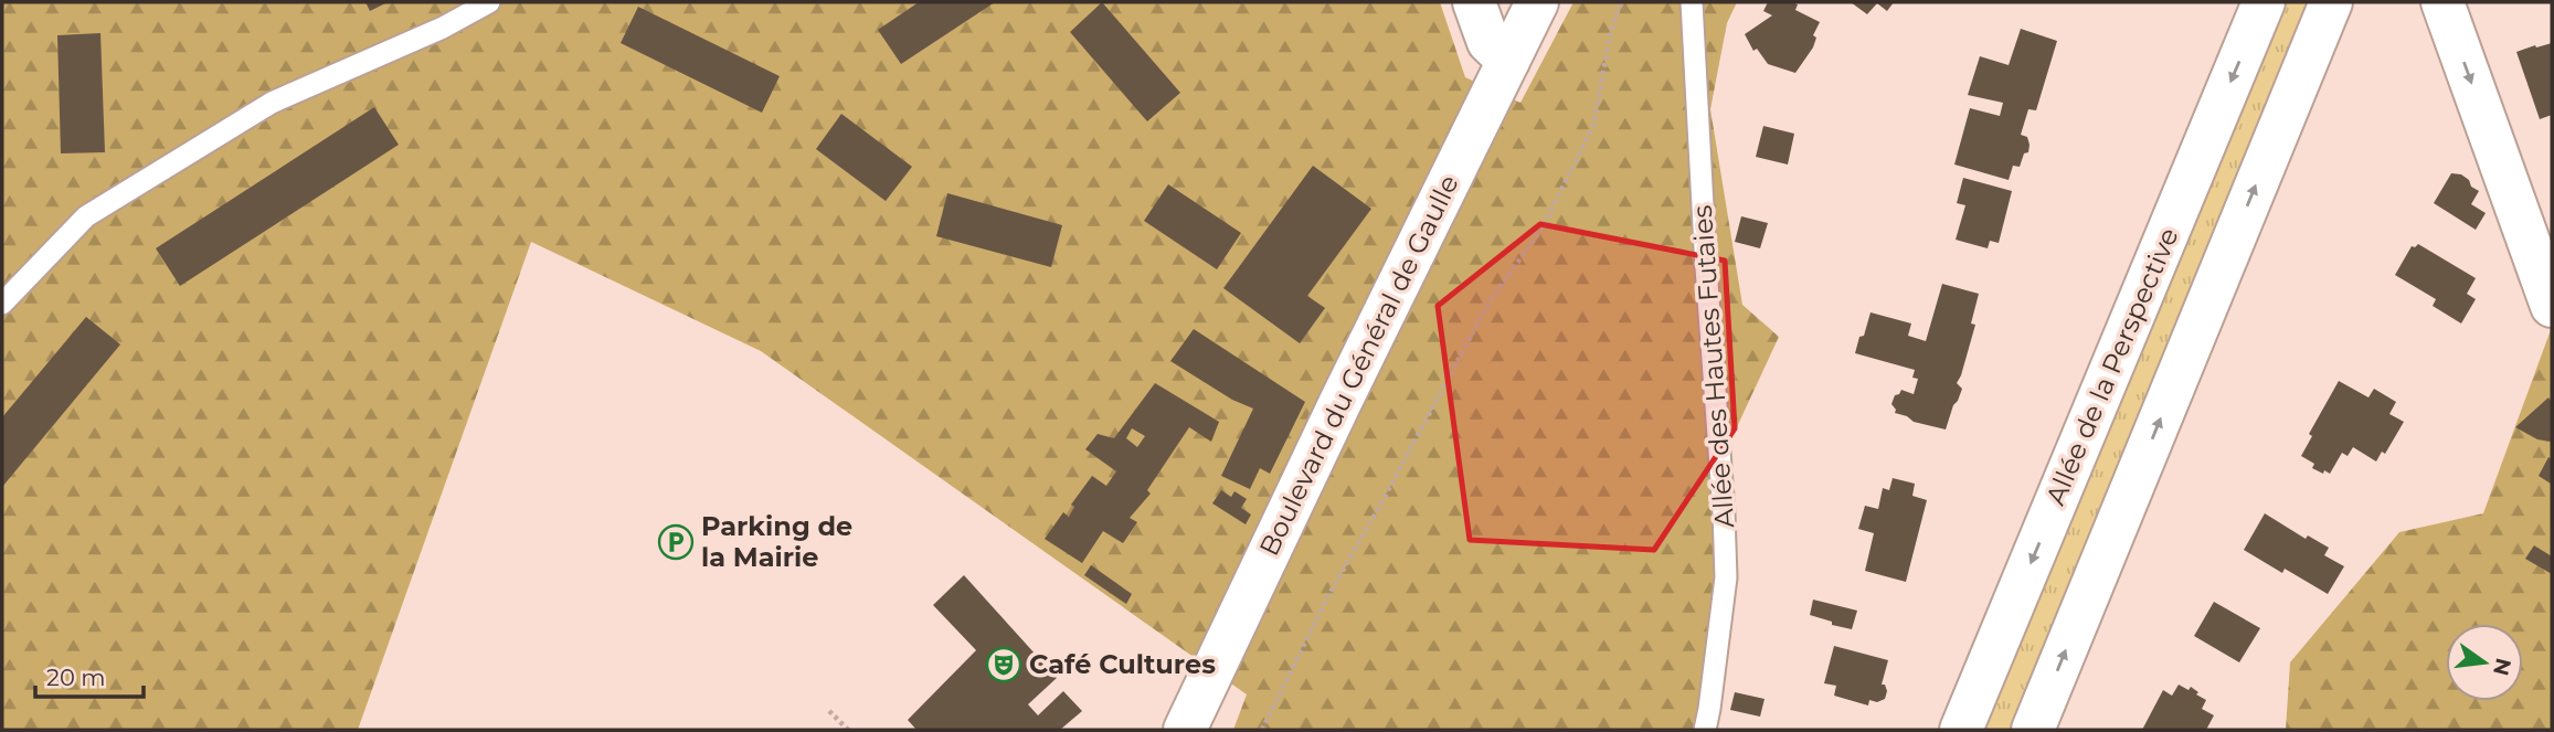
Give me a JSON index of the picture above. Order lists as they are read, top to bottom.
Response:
{
  "streets": {
    "street": ["Boulevard du Général de Gaulle", "Allée de la Perspective"],
    "lane": ["Allée des Hautes Futaies"]
  },
  "places": {
    "parking": ["Parking de la Mairie"],
    "theatre": ["Café Cultures"]
  },
  "scale_bar": "20 m",
  "north": "right"
}
